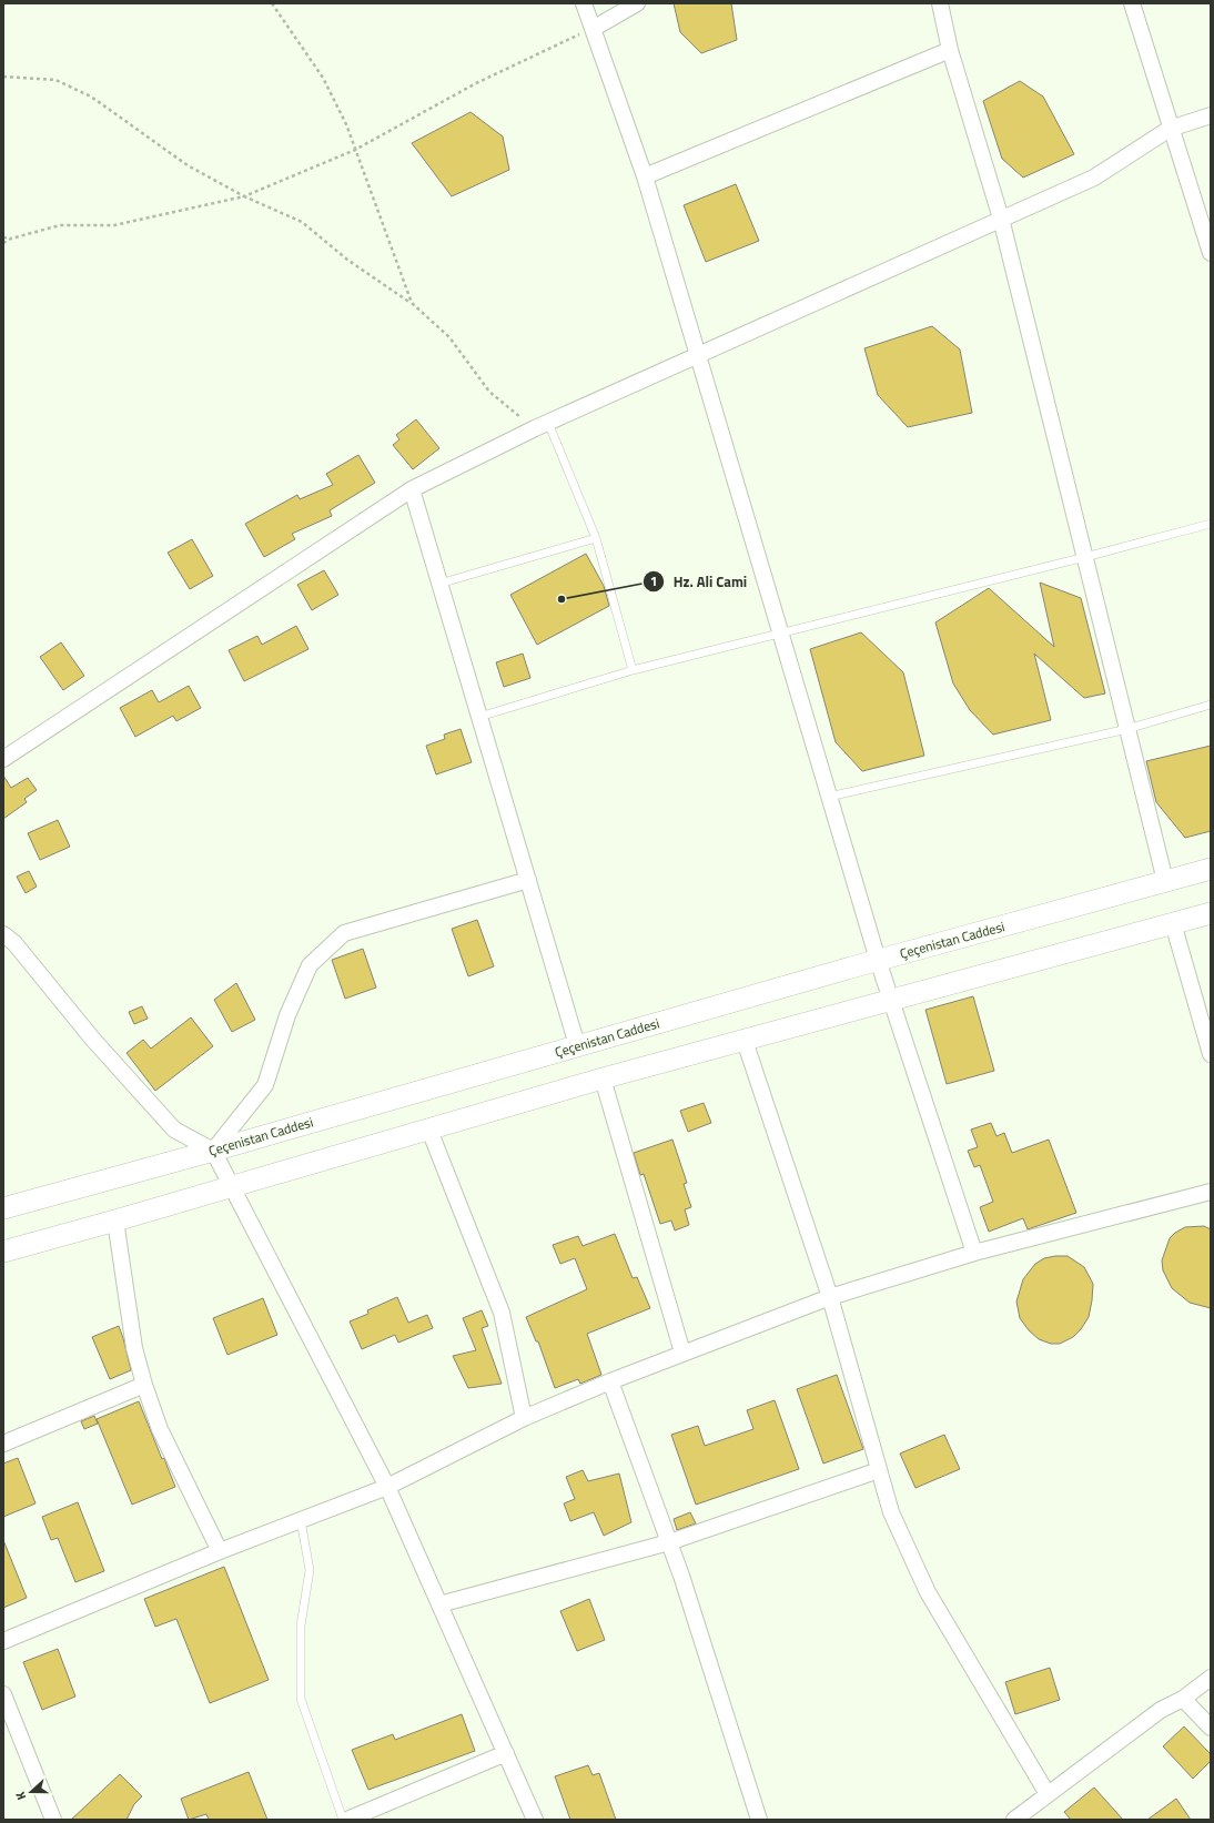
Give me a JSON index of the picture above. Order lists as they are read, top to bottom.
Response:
{
  "streets": {
    "main road": ["Çeçenistan Caddesi"]
  },
  "places": ["Hz. Ali Cami"],
  "north": "left"
}
